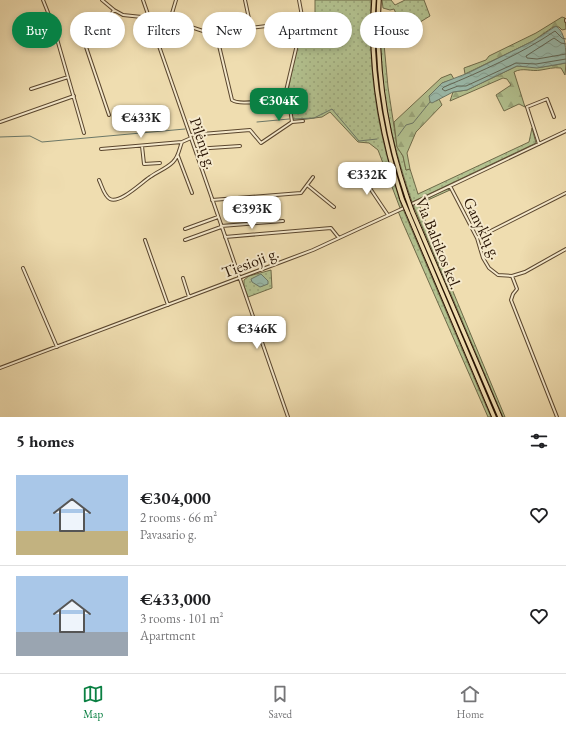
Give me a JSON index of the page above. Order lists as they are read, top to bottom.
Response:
{
  "streets": {
    "highway": ["Via Baltikos kel."],
    "street": ["Pilėnų g.", "Ganyklų g.", "Tiesioji g."]
  },
  "crossings": [
    ["Pilėnų g.", "Tiesioji g."],
    ["Ganyklų g.", "Tiesioji g."]
  ],
  "page": {
    "chip": [
      "Buy",
      "Rent",
      "Filters",
      "New",
      "Apartment",
      "House"
    ],
    "price": [
      "€304K",
      "€433K",
      "€332K",
      "€393K",
      "€346K"
    ],
    "heading": "5 homes",
    "list": [
      {
        "name": "€304,000",
        "note": "2 rooms · 66 m² · Pavasario g."
      },
      {
        "name": "€433,000",
        "note": "3 rooms · 101 m² · Apartment"
      }
    ],
    "tabs": ["Map", "Saved", "Home"]
  }
}
